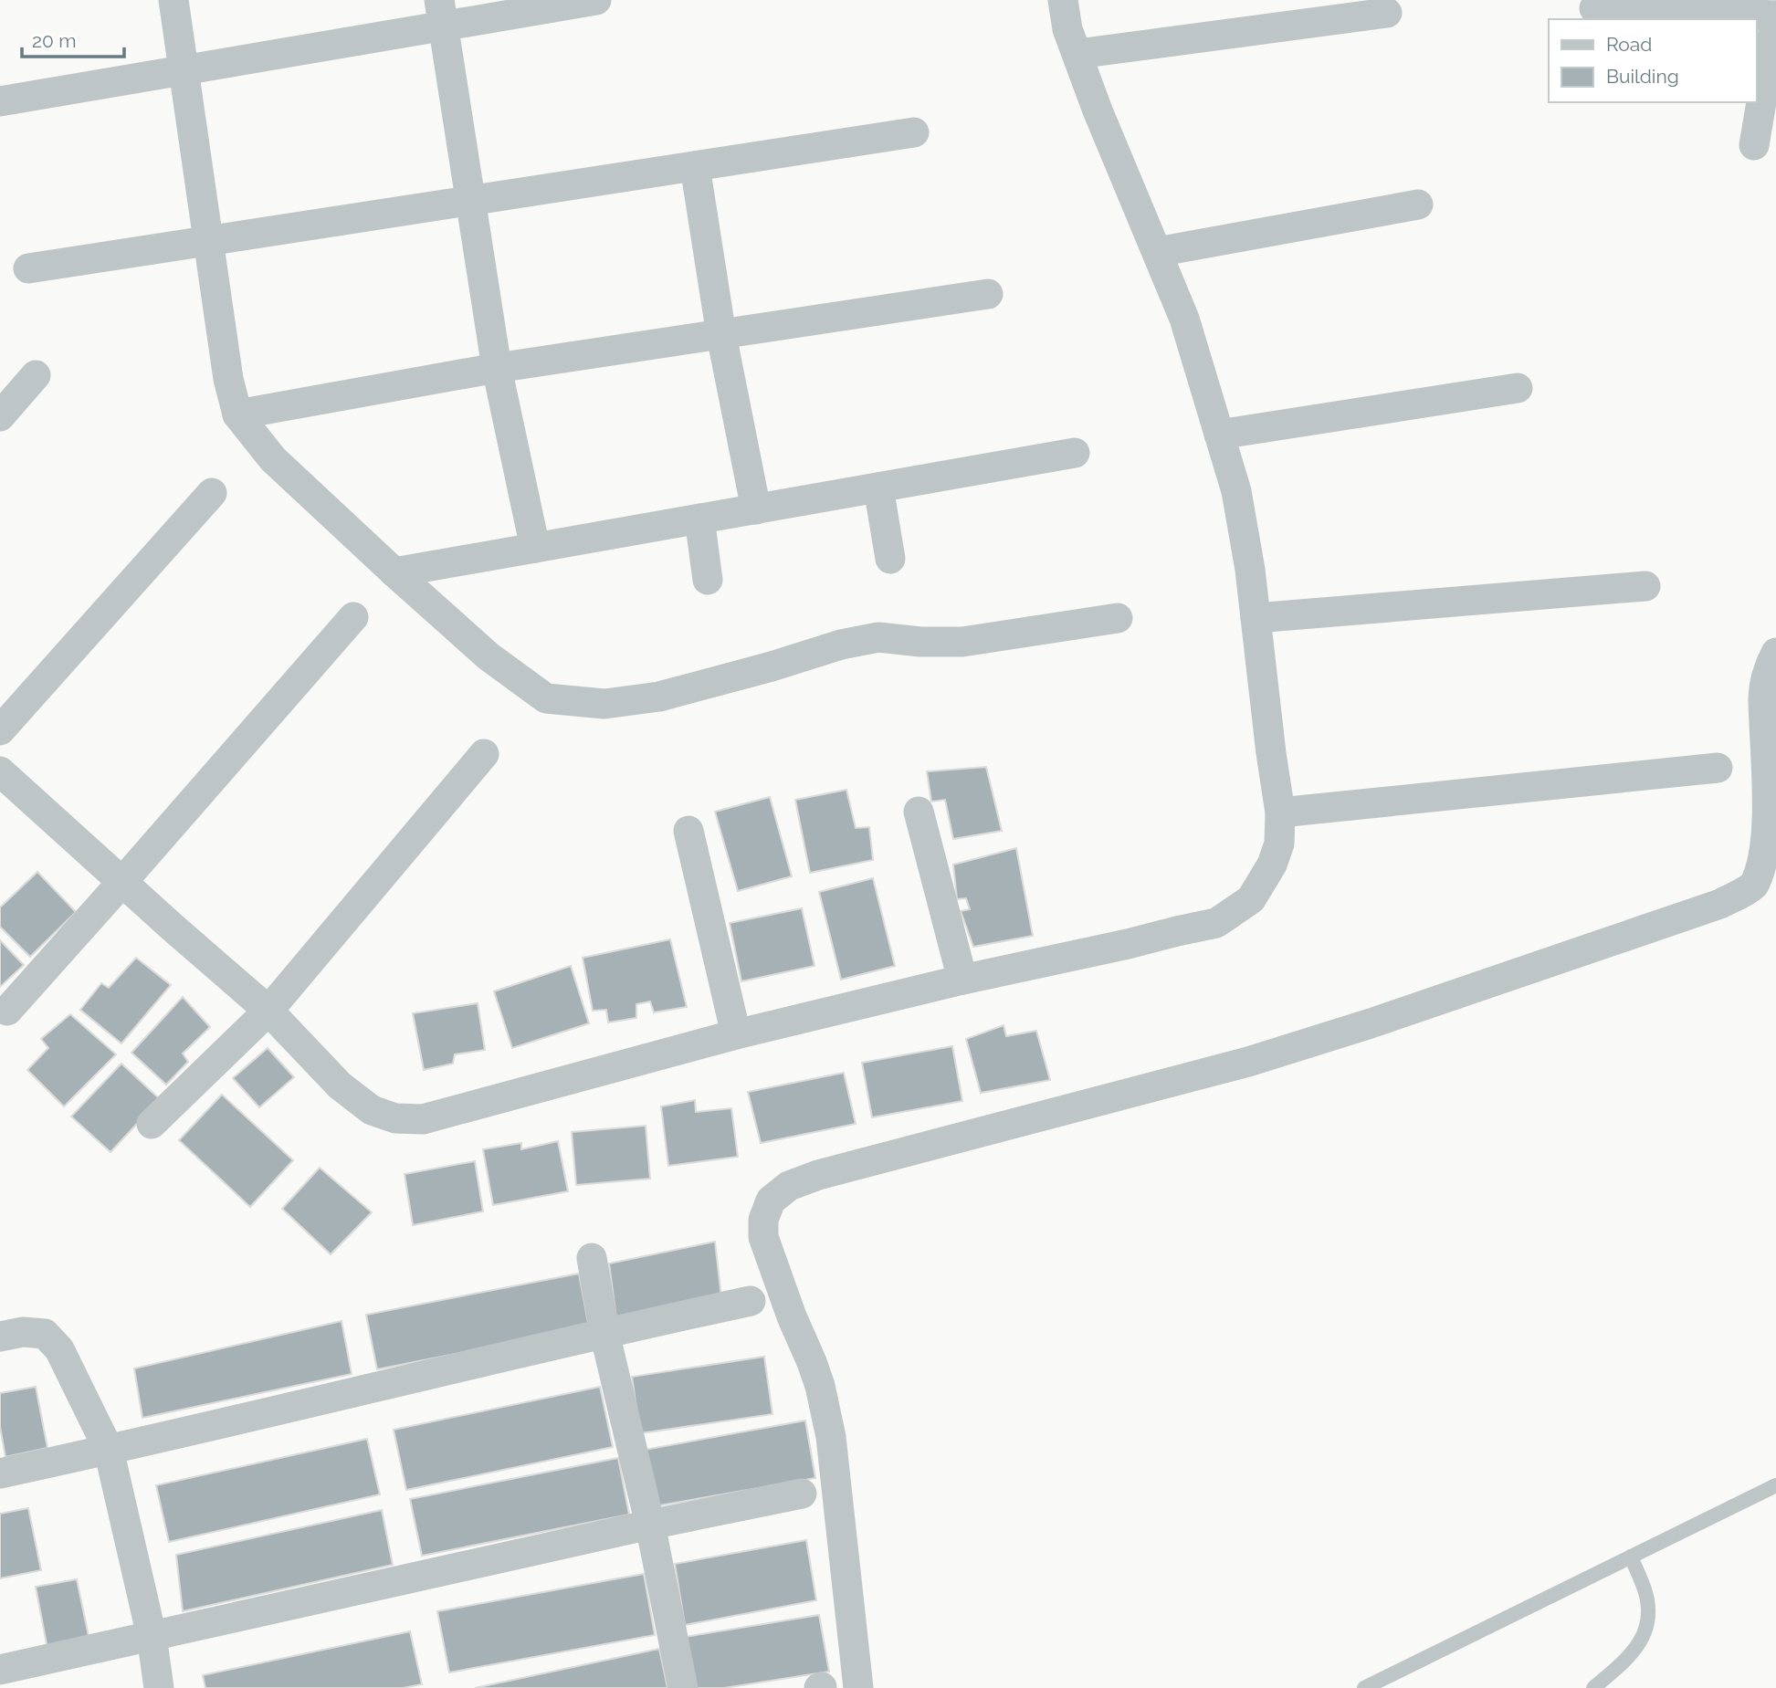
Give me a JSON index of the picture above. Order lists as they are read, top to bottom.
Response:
{
  "legend": ["Road", "Building"],
  "scale_bar": "20 m"
}
